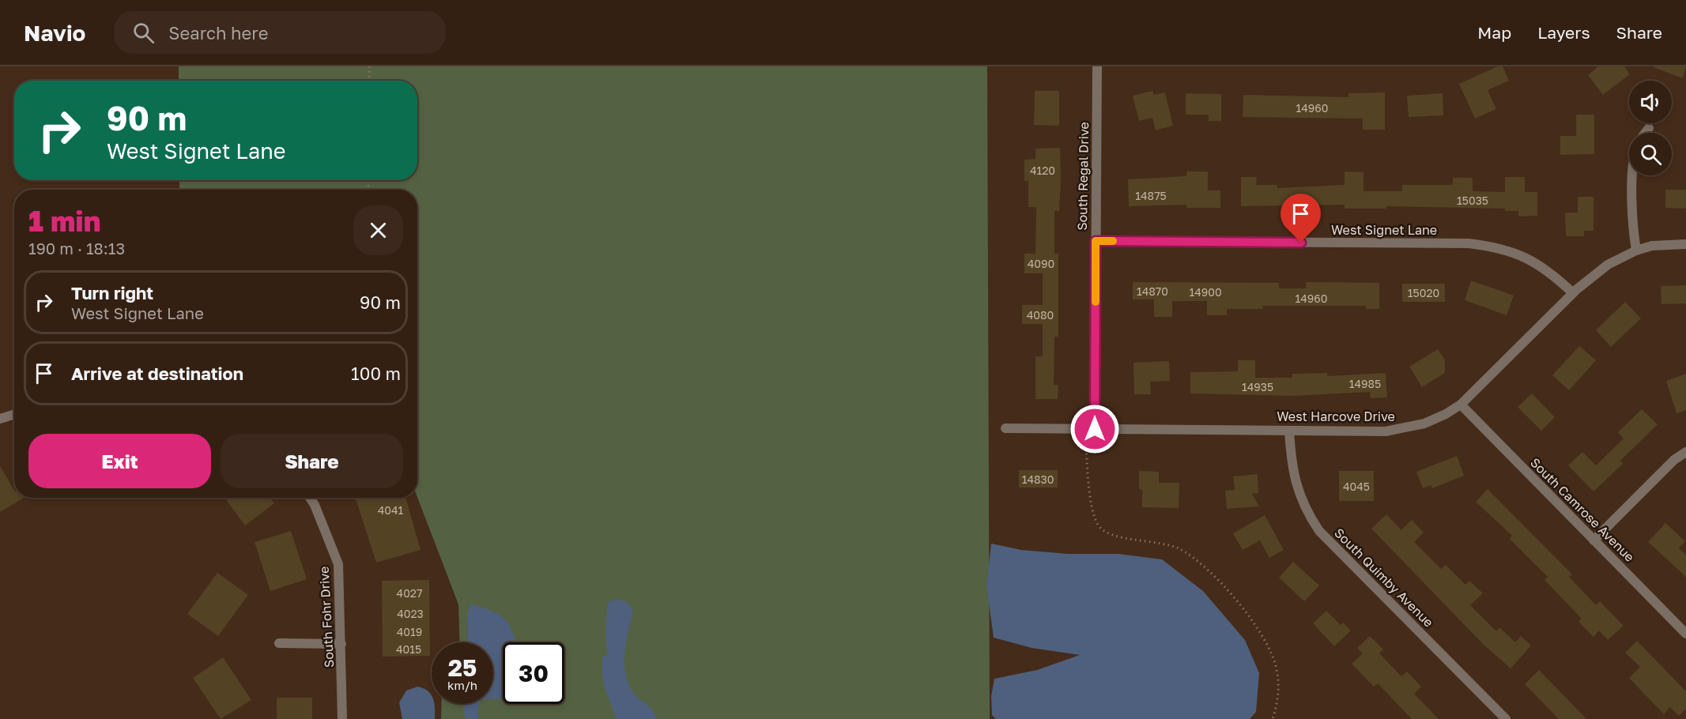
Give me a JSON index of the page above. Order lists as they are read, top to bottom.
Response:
{
  "streets": {
    "street": [
      "South Regal Drive",
      "West Signet Lane",
      "West Harcove Drive",
      "South Camrose Avenue",
      "South Quimby Avenue",
      "South Fohr Drive"
    ]
  },
  "crossings": [
    ["South Regal Drive", "West Signet Lane"],
    ["South Regal Drive", "West Harcove Drive"],
    ["West Signet Lane", "West Harcove Drive"],
    ["West Harcove Drive", "South Camrose Avenue"],
    ["West Harcove Drive", "South Quimby Avenue"]
  ],
  "house_numbers": [
    "14960",
    "4120",
    "14875",
    "15035",
    "4090",
    "14870",
    "14900",
    "15020",
    "14960",
    "4080",
    "14985",
    "14935",
    "14830",
    "4045",
    "4041",
    "4027",
    "4023",
    "4019",
    "4015"
  ],
  "page": {
    "header": "Navio",
    "search": "Search here",
    "nav": ["Map", "Layers", "Share"],
    "turn": ["90 m", "West Signet Lane"],
    "heading": ["1 min", "190 m · 18:13"],
    "list": [
      {
        "name": "Turn right",
        "note": "West Signet Lane",
        "value": "90 m"
      },
      {
        "name": "Arrive at destination",
        "value": "100 m"
      }
    ],
    "buttons": ["Exit", "Share"],
    "speed": "25 km/h",
    "limit": "30"
  }
}
